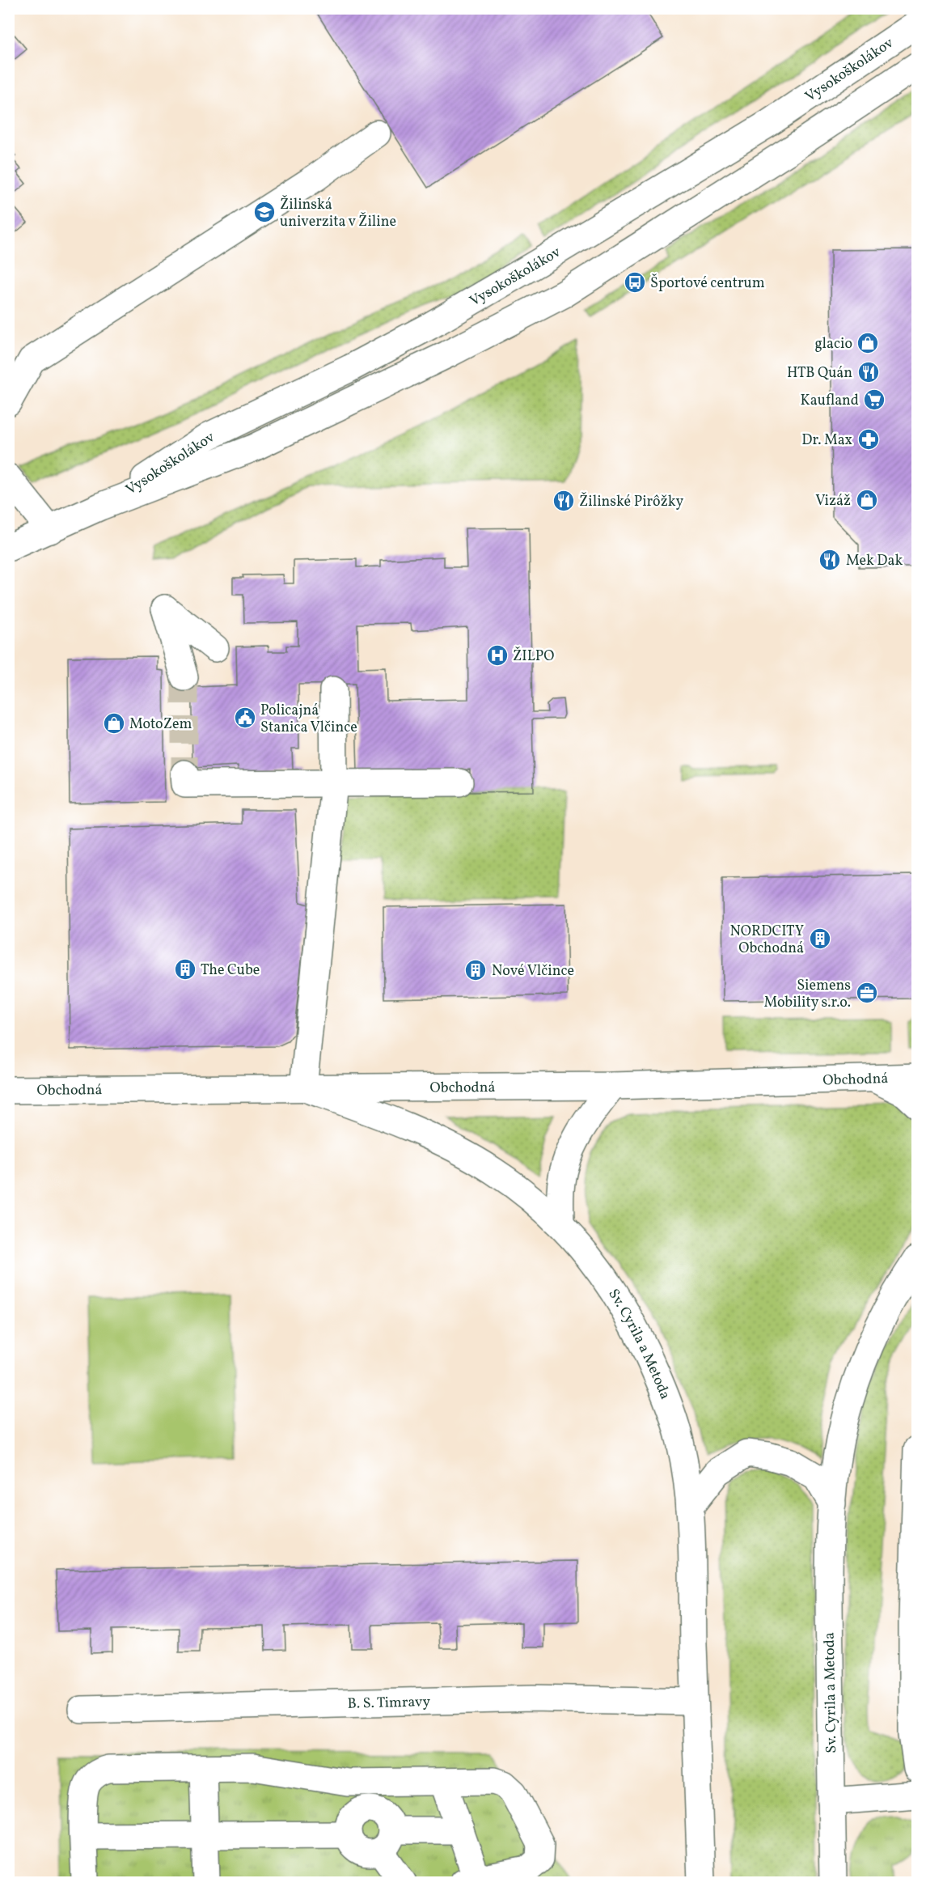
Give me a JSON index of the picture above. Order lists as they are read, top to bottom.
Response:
{
  "streets": {
    "street": [
      "Vysokoškolákov",
      "Obchodná",
      "Sv. Cyrila a Metoda",
      "B. S. Timravy"
    ]
  },
  "crossings": [
    ["Obchodná", "Sv. Cyrila a Metoda"],
    ["Sv. Cyrila a Metoda", "B. S. Timravy"]
  ],
  "places": {
    "school or university": ["Žilinská univerzita v Žiline"],
    "bus stop": ["Športové centrum"],
    "shop": ["glacio", "Vizáž", "MotoZem"],
    "restaurant": ["HTB Quán", "Žilinské Pirôžky", "Mek Dak"],
    "supermarket": ["Kaufland"],
    "pharmacy": ["Dr. Max"],
    "hospital": ["ŽILPO"],
    "public building": ["Policajná Stanica Vlčince"],
    "building": ["NORDCITY Obchodná", "The Cube", "Nové Vlčince"],
    "office": ["Siemens Mobility s.r.o."]
  }
}
